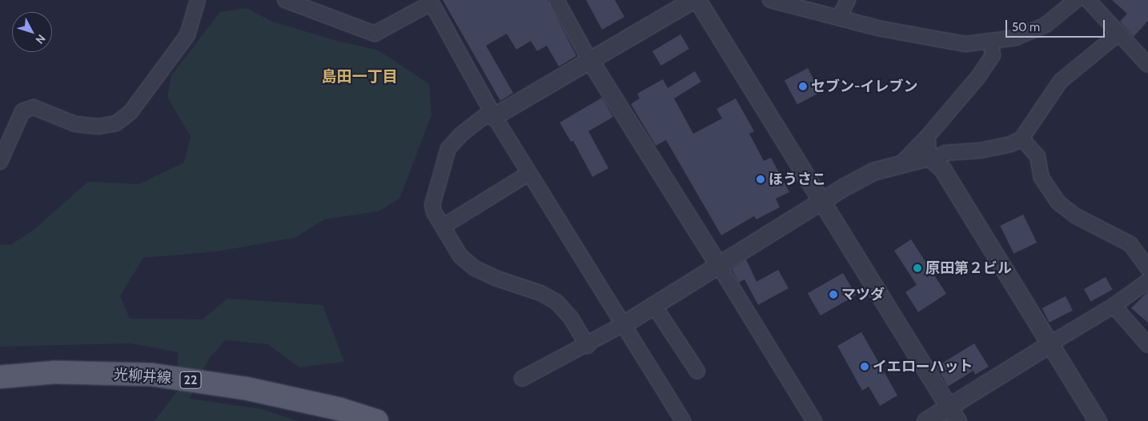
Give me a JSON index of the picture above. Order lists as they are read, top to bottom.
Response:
{
  "streets": {
    "main road": ["光柳井線", "22"]
  },
  "districts": ["島田一丁目"],
  "places": [
    "セブン-イレブン",
    "ほうさこ",
    "原田第２ビル",
    "マツダ",
    "イエローハット"
  ],
  "scale_bar": "50 m",
  "north": "bottom right"
}
